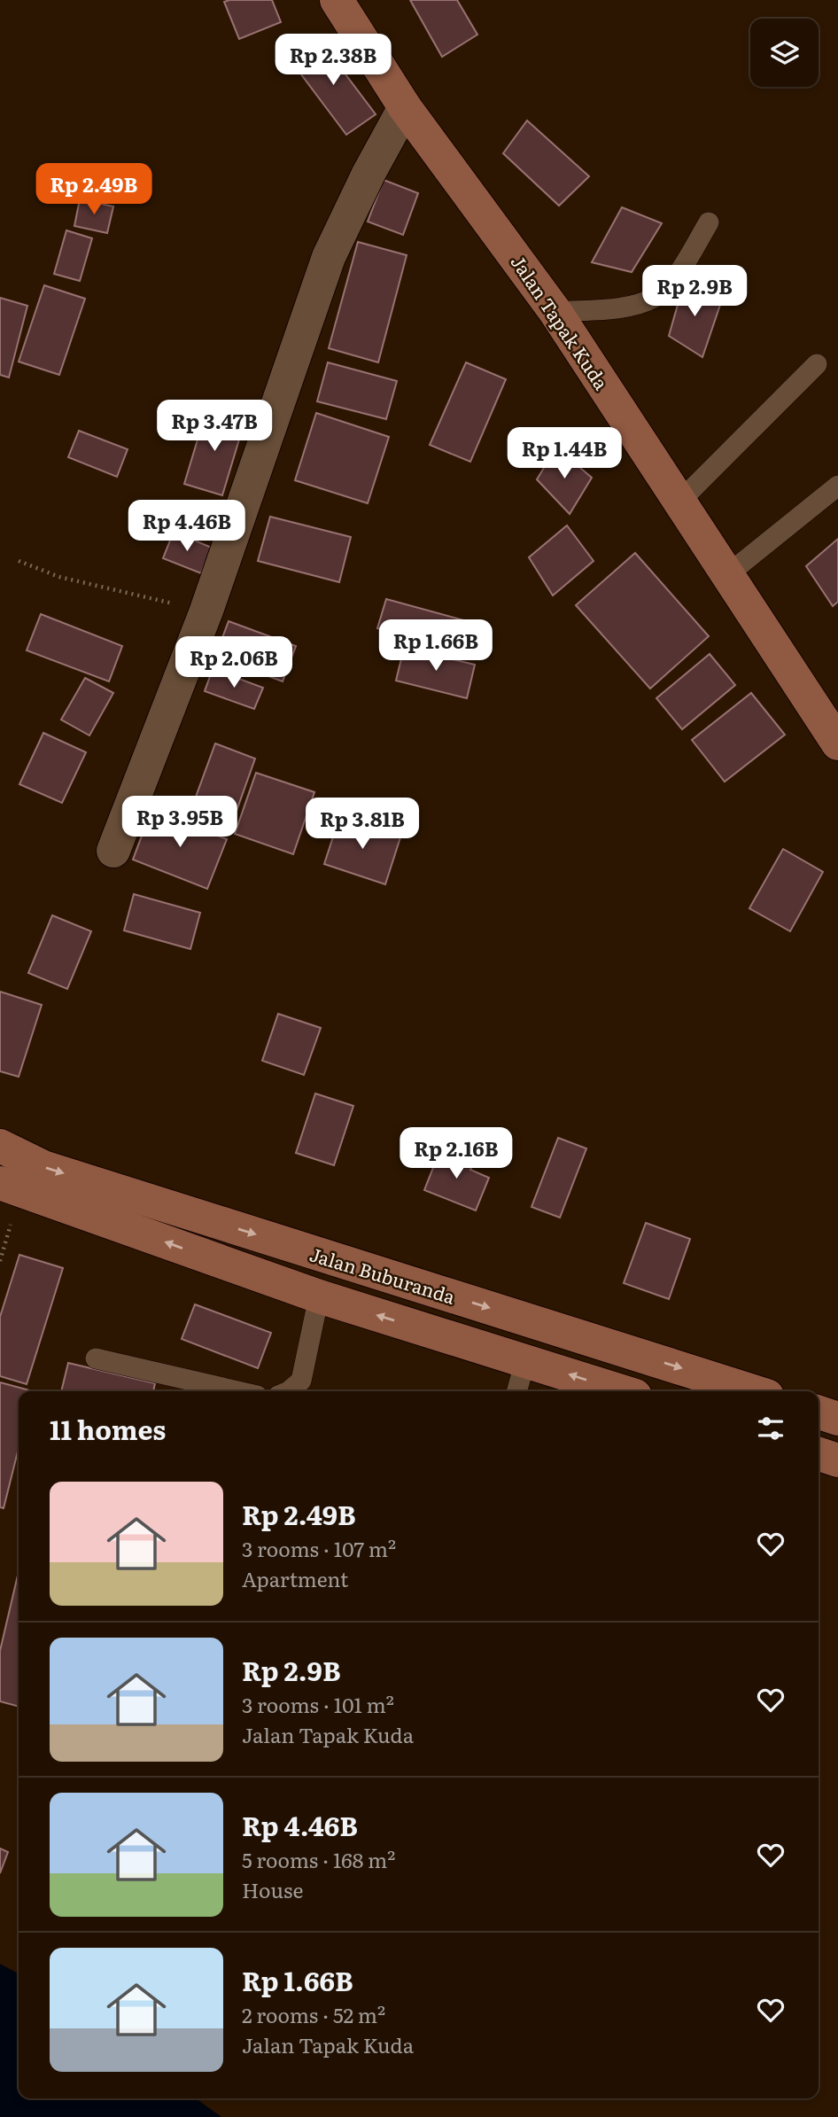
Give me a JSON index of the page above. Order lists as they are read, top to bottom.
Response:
{
  "streets": {
    "street": ["Jalan Tapak Kuda", "Jalan Buburanda"]
  },
  "page": {
    "price": [
      "Rp 2.38B",
      "Rp 2.49B",
      "Rp 2.9B",
      "Rp 3.47B",
      "Rp 1.44B",
      "Rp 4.46B",
      "Rp 1.66B",
      "Rp 2.06B",
      "Rp 3.95B",
      "Rp 3.81B",
      "Rp 2.16B"
    ],
    "heading": "11 homes",
    "list": [
      {
        "name": "Rp 2.49B",
        "note": "3 rooms · 107 m² · Apartment"
      },
      {
        "name": "Rp 2.9B",
        "note": "3 rooms · 101 m² · Jalan Tapak Kuda"
      },
      {
        "name": "Rp 4.46B",
        "note": "5 rooms · 168 m² · House"
      },
      {
        "name": "Rp 1.66B",
        "note": "2 rooms · 52 m² · Jalan Tapak Kuda"
      }
    ]
  }
}
